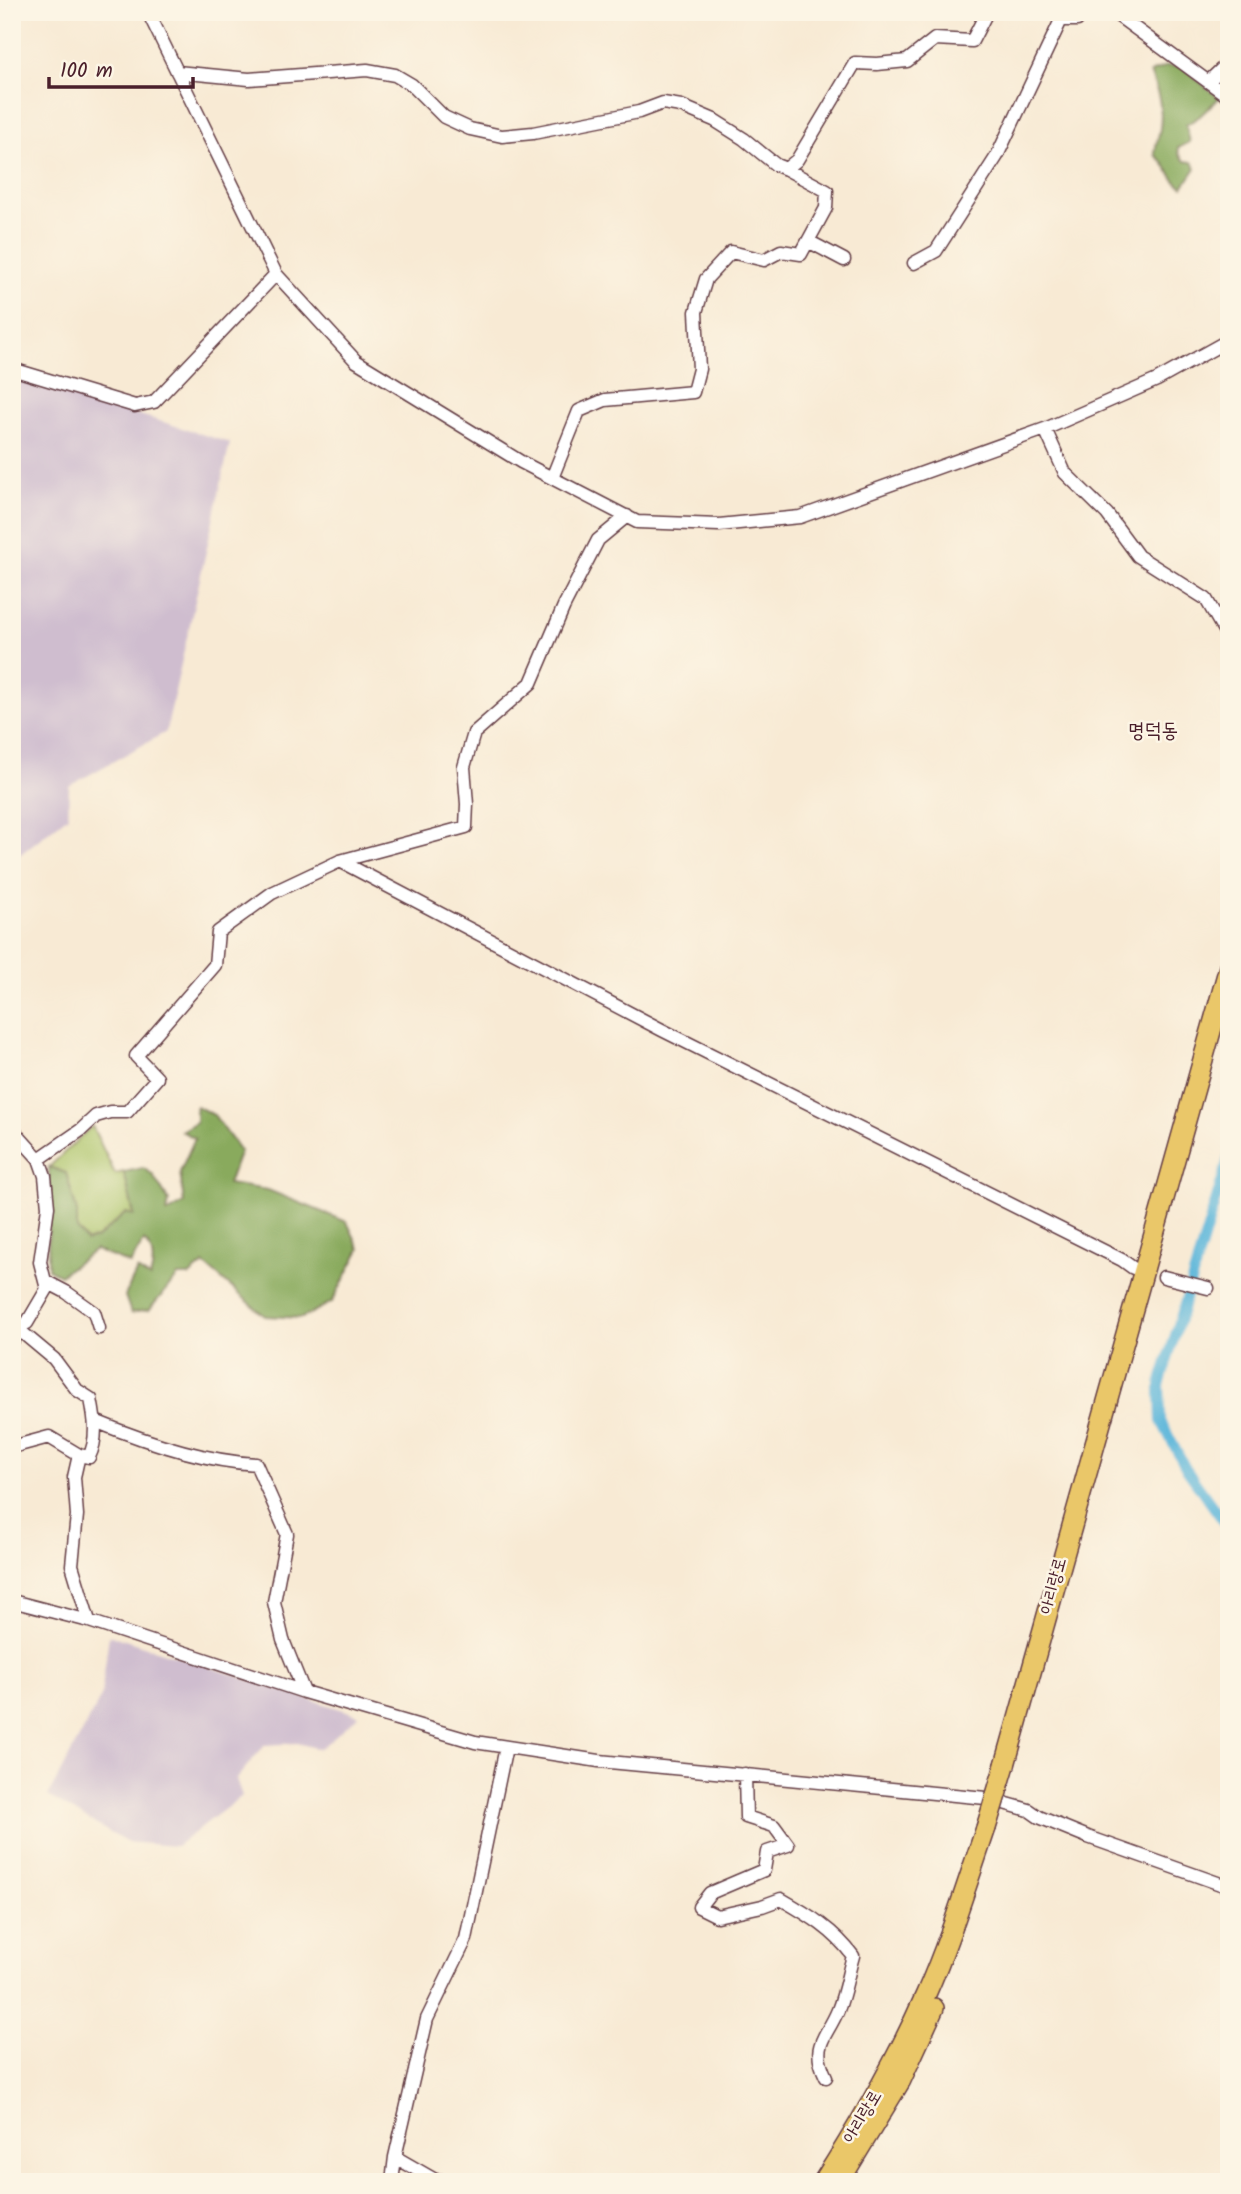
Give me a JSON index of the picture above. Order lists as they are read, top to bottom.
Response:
{
  "streets": {
    "highway": ["아리랑로"]
  },
  "districts": ["명덕동"],
  "scale_bar": "100 m"
}
